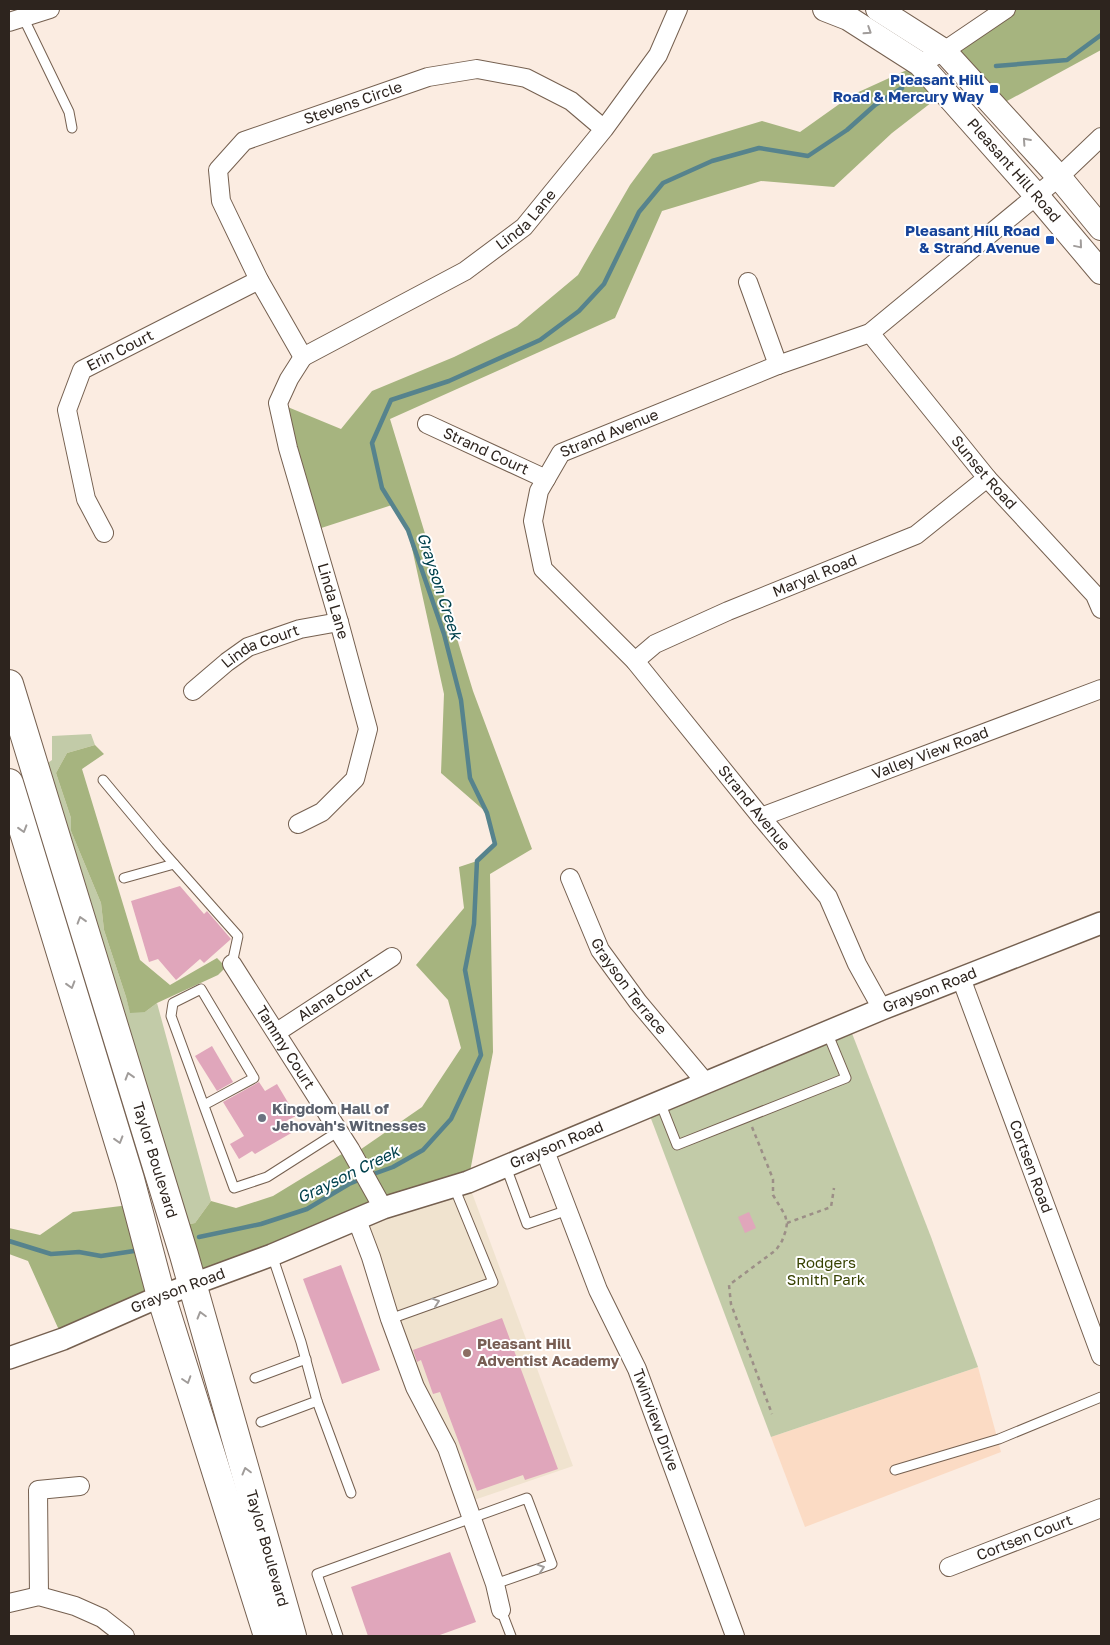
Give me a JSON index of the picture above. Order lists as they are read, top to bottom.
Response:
{
  "streets": {
    "main road": ["Pleasant Hill Road", "Taylor Boulevard"],
    "street": [
      "Stevens Circle",
      "Linda Lane",
      "Erin Court",
      "Strand Avenue",
      "Strand Court",
      "Sunset Road",
      "Maryal Road",
      "Linda Court",
      "Valley View Road",
      "Grayson Terrace",
      "Grayson Road",
      "Alana Court",
      "Tammy Court",
      "Cortsen Road",
      "Twinview Drive",
      "Cortsen Court"
    ]
  },
  "crossings": [
    ["Stevens Circle", "Linda Lane"],
    ["Stevens Circle", "Erin Court"],
    ["Pleasant Hill Road", "Strand Avenue"],
    ["Linda Lane", "Linda Court"],
    ["Strand Avenue", "Strand Court"],
    ["Strand Avenue", "Sunset Road"],
    ["Strand Avenue", "Maryal Road"],
    ["Strand Avenue", "Valley View Road"],
    ["Strand Avenue", "Grayson Road"],
    ["Sunset Road", "Maryal Road"],
    ["Grayson Terrace", "Grayson Road"],
    ["Grayson Road", "Tammy Court"],
    ["Grayson Road", "Taylor Boulevard"],
    ["Grayson Road", "Cortsen Road"],
    ["Grayson Road", "Twinview Drive"],
    ["Alana Court", "Tammy Court"]
  ],
  "water": ["Grayson Creek"],
  "parks": ["Rodgers Smith Park"],
  "places": {
    "transit": ["Pleasant Hill Road & Mercury Way", "Pleasant Hill Road & Strand Avenue"],
    "other": ["Kingdom Hall of Jehovah's Witnesses", "Pleasant Hill Adventist Academy"]
  }
}
